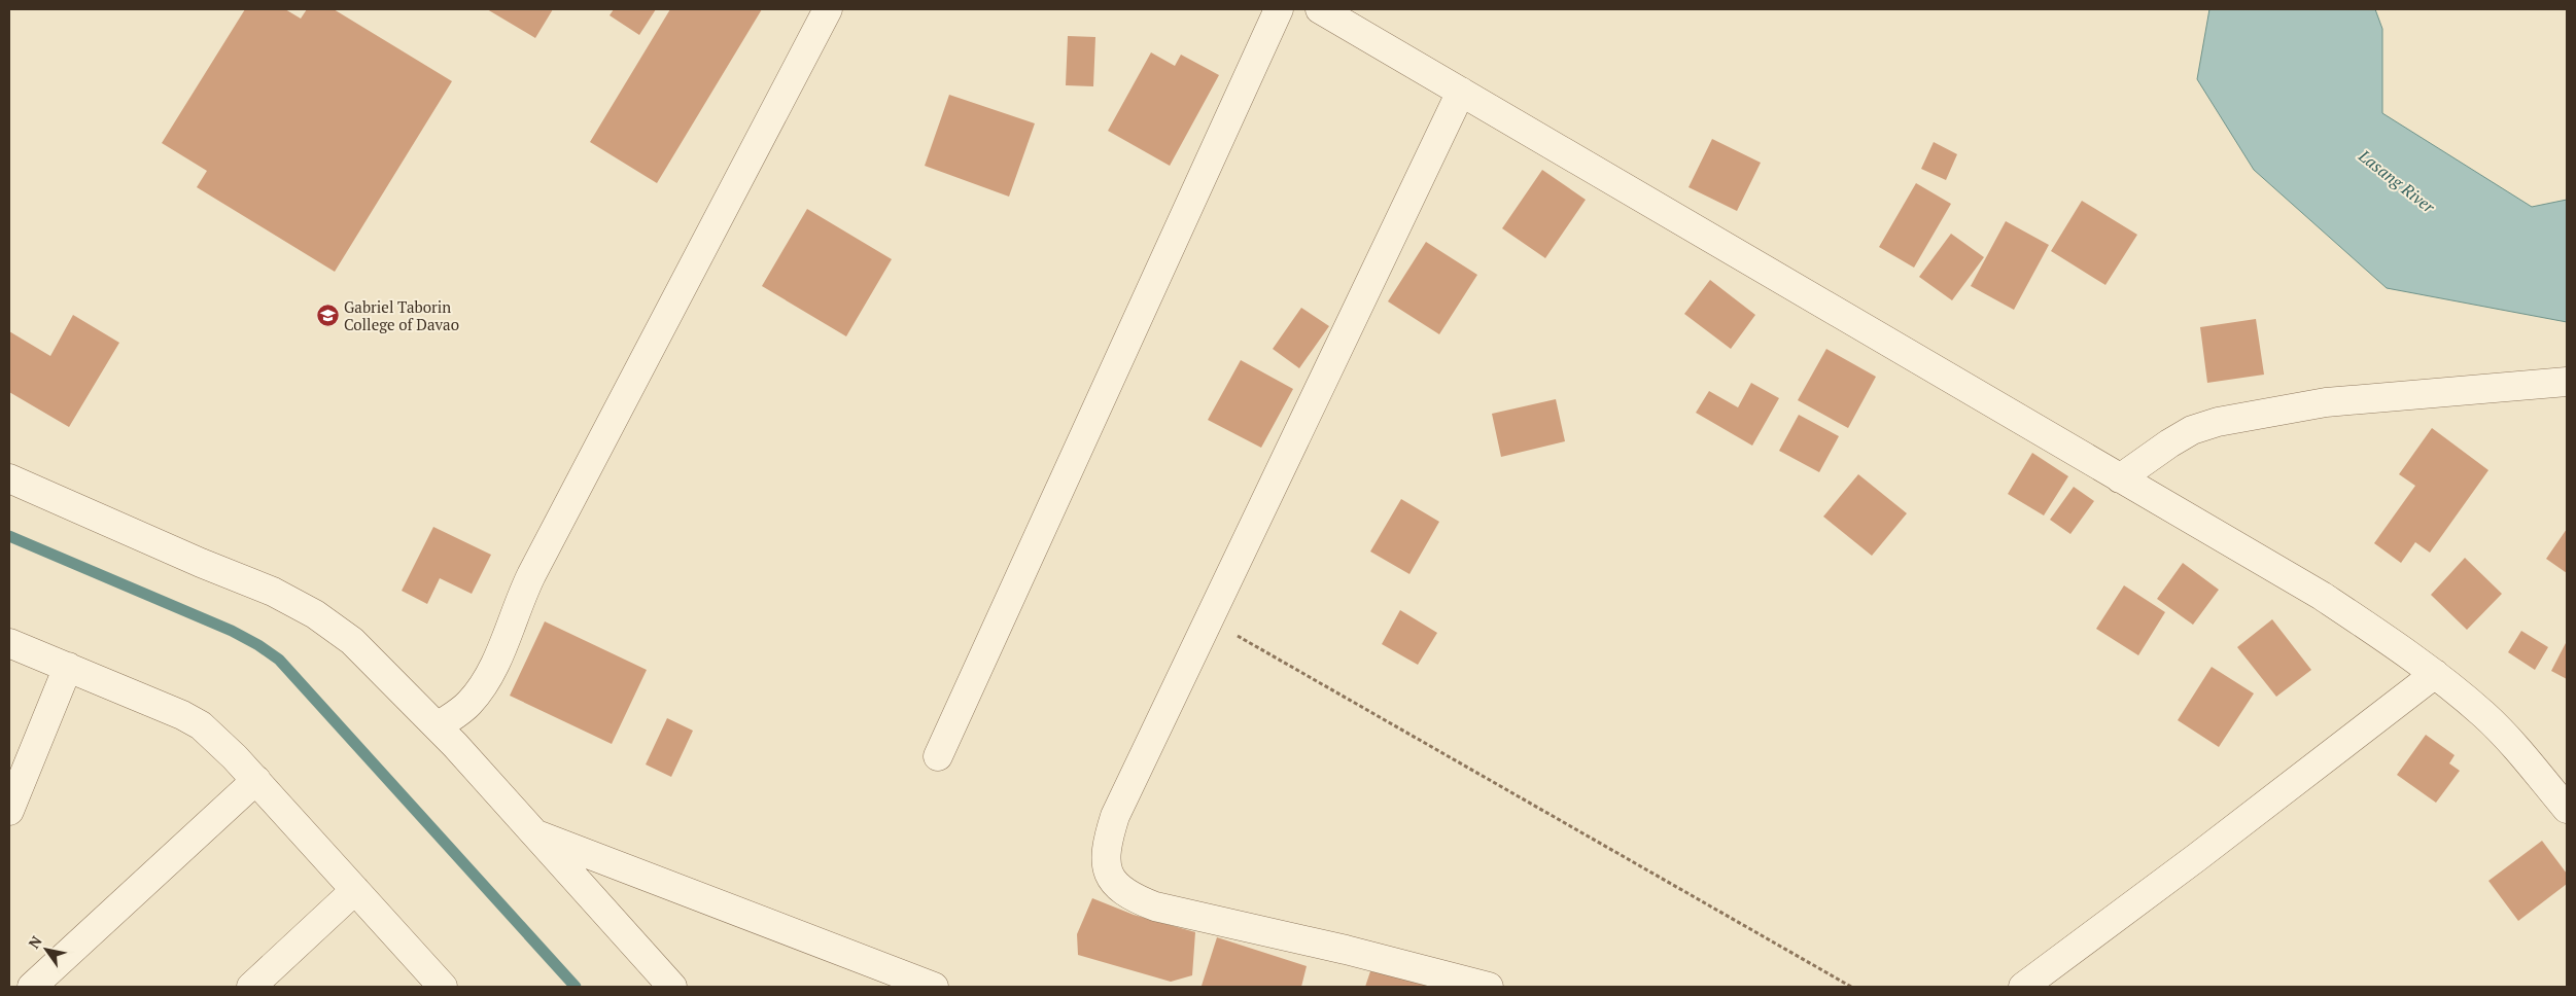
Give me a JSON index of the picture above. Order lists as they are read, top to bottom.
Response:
{
  "water": ["Lasang River"],
  "places": {
    "school or university": ["Gabriel Taborin College of Davao"]
  },
  "north": "top left"
}
